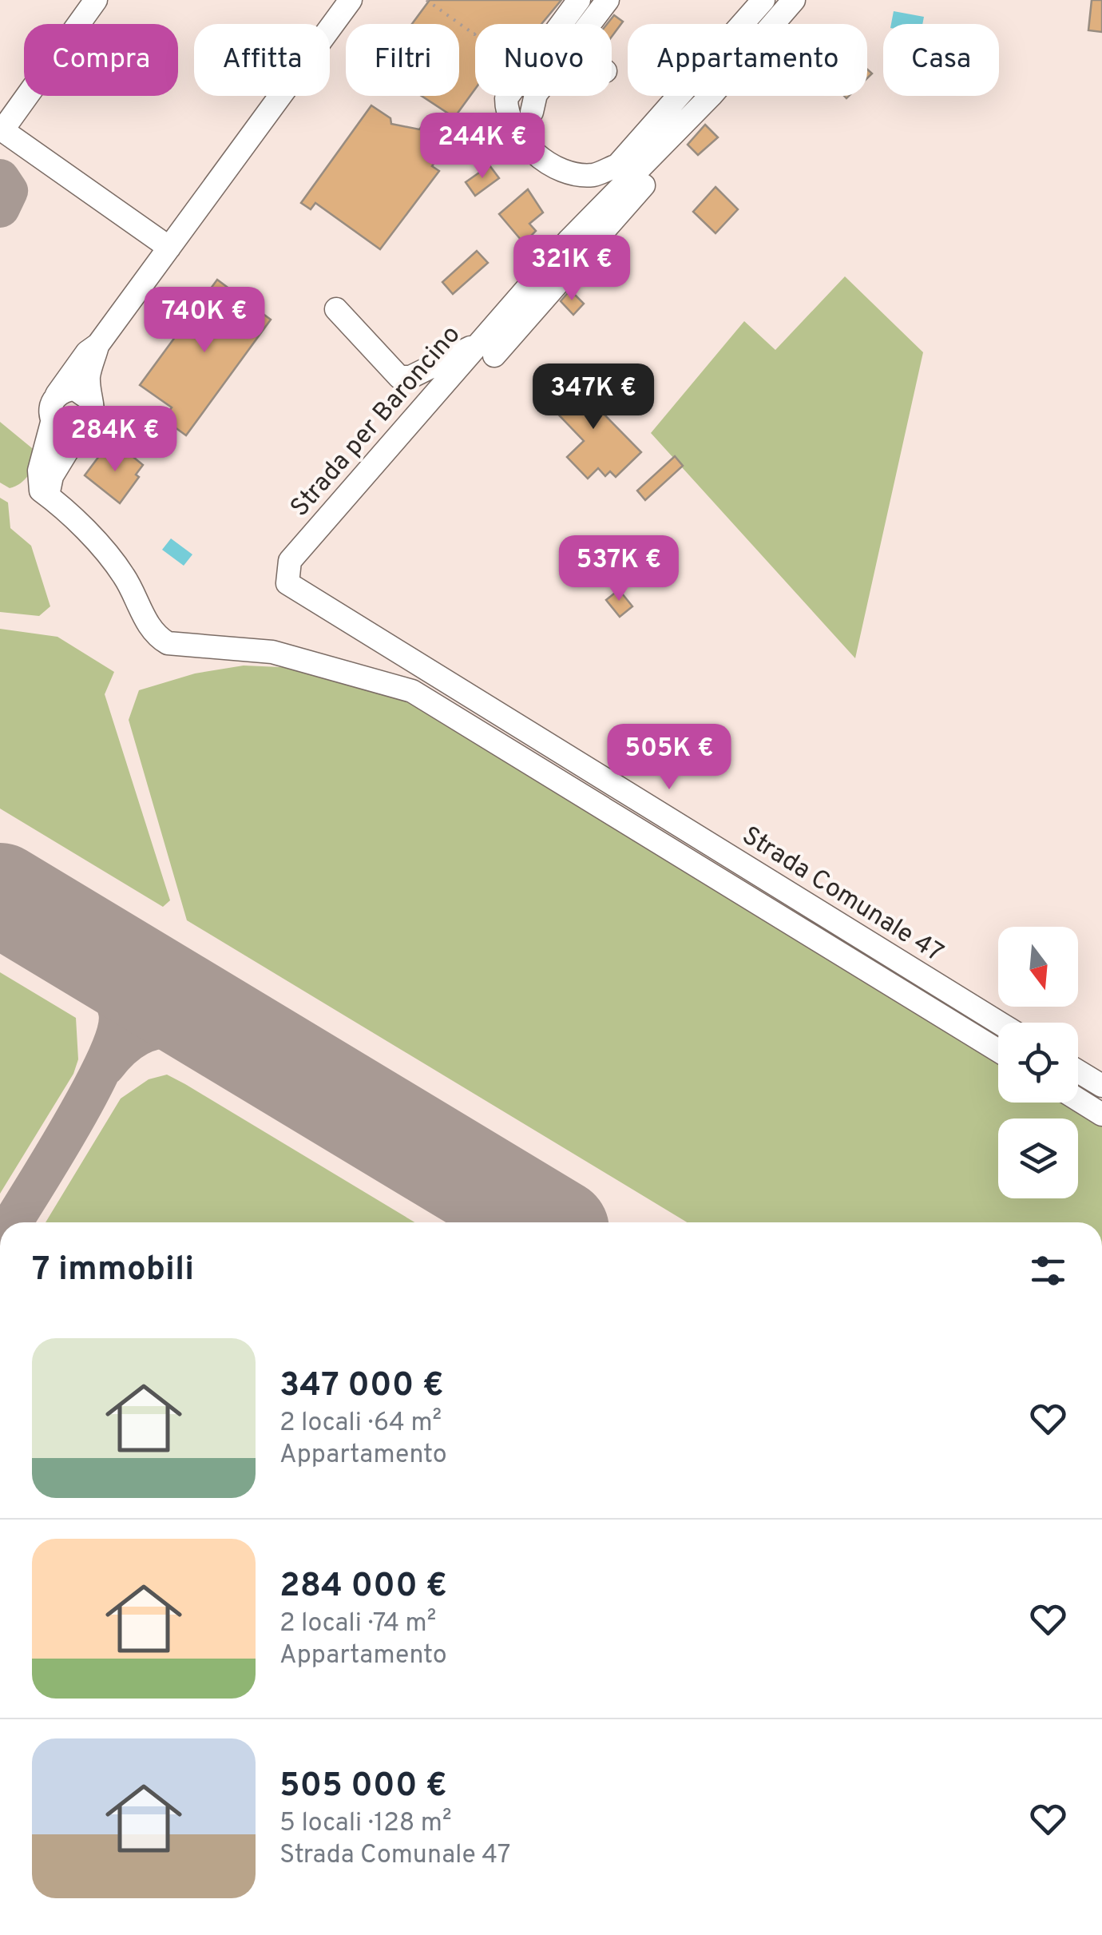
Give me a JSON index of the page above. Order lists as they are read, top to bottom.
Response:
{
  "streets": {
    "street": ["Strada per Baroncino", "Strada Comunale 47"]
  },
  "crossings": [
    ["Strada per Baroncino", "Strada Comunale 47"]
  ],
  "north": "bottom",
  "page": {
    "chip": [
      "Compra",
      "Affitta",
      "Filtri",
      "Nuovo",
      "Appartamento",
      "Casa"
    ],
    "price": [
      "244K €",
      "321K €",
      "740K €",
      "347K €",
      "284K €",
      "537K €",
      "505K €"
    ],
    "heading": "7 immobili",
    "list": [
      {
        "name": "347 000 €",
        "note": "2 locali · 64 m² · Appartamento"
      },
      {
        "name": "284 000 €",
        "note": "2 locali · 74 m² · Appartamento"
      },
      {
        "name": "505 000 €",
        "note": "5 locali · 128 m² · Strada Comunale 47"
      }
    ]
  }
}
